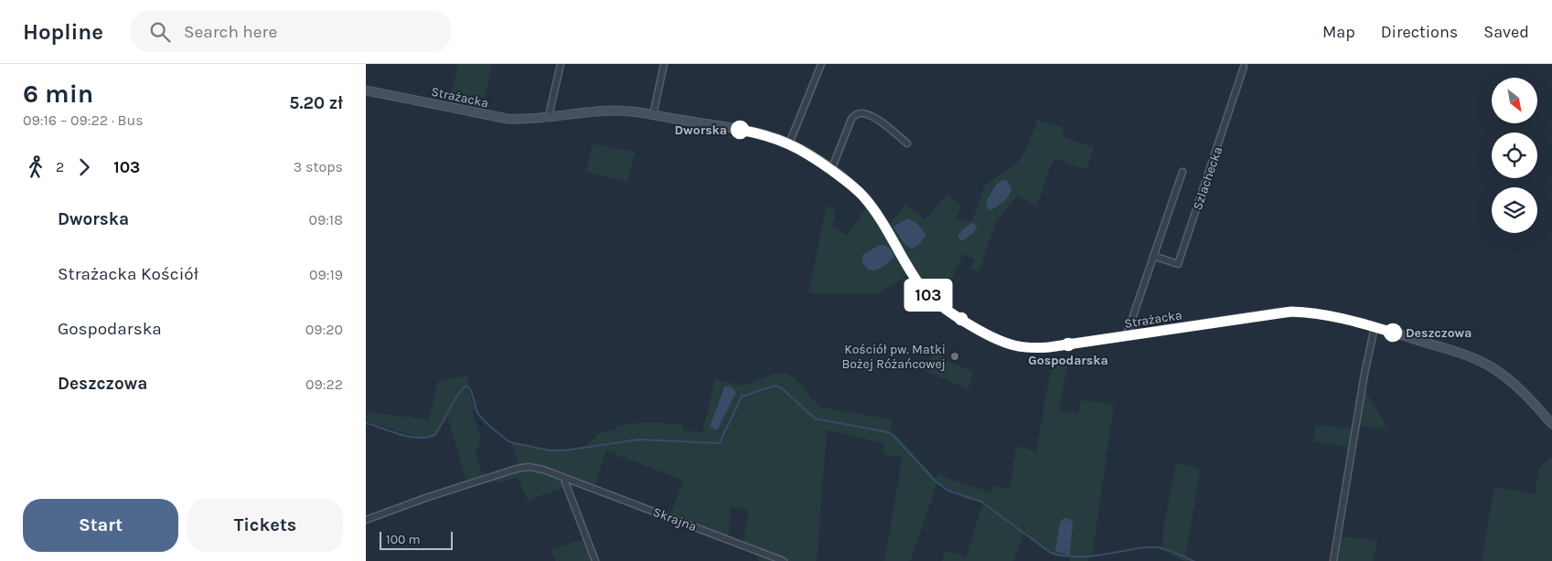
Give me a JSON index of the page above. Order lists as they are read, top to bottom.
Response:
{
  "streets": {
    "street": ["Strażacka", "Szlachecka", "Skrajna"]
  },
  "places": [
    "Dworska",
    "Deszczowa",
    "Gospodarska",
    "Kościół pw. Matki Bożej Różańcowej"
  ],
  "lines": ["bus line 103"],
  "scale_bar": "100 m",
  "north": "bottom right",
  "page": {
    "header": "Hopline",
    "search": "Search here",
    "nav": ["Map", "Directions", "Saved"],
    "heading": ["6 min", "09:16 – 09:22 · Bus", "5.20 zł"],
    "on_map": "103",
    "legs": ["2", "103", "3 stops"],
    "list": [
      {
        "name": "Dworska",
        "value": "09:18"
      },
      {
        "name": "Strażacka Kościół",
        "value": "09:19"
      },
      {
        "name": "Gospodarska",
        "value": "09:20"
      },
      {
        "name": "Deszczowa",
        "value": "09:22"
      }
    ],
    "buttons": ["Start", "Tickets"],
    "scale": "100 m"
  }
}
